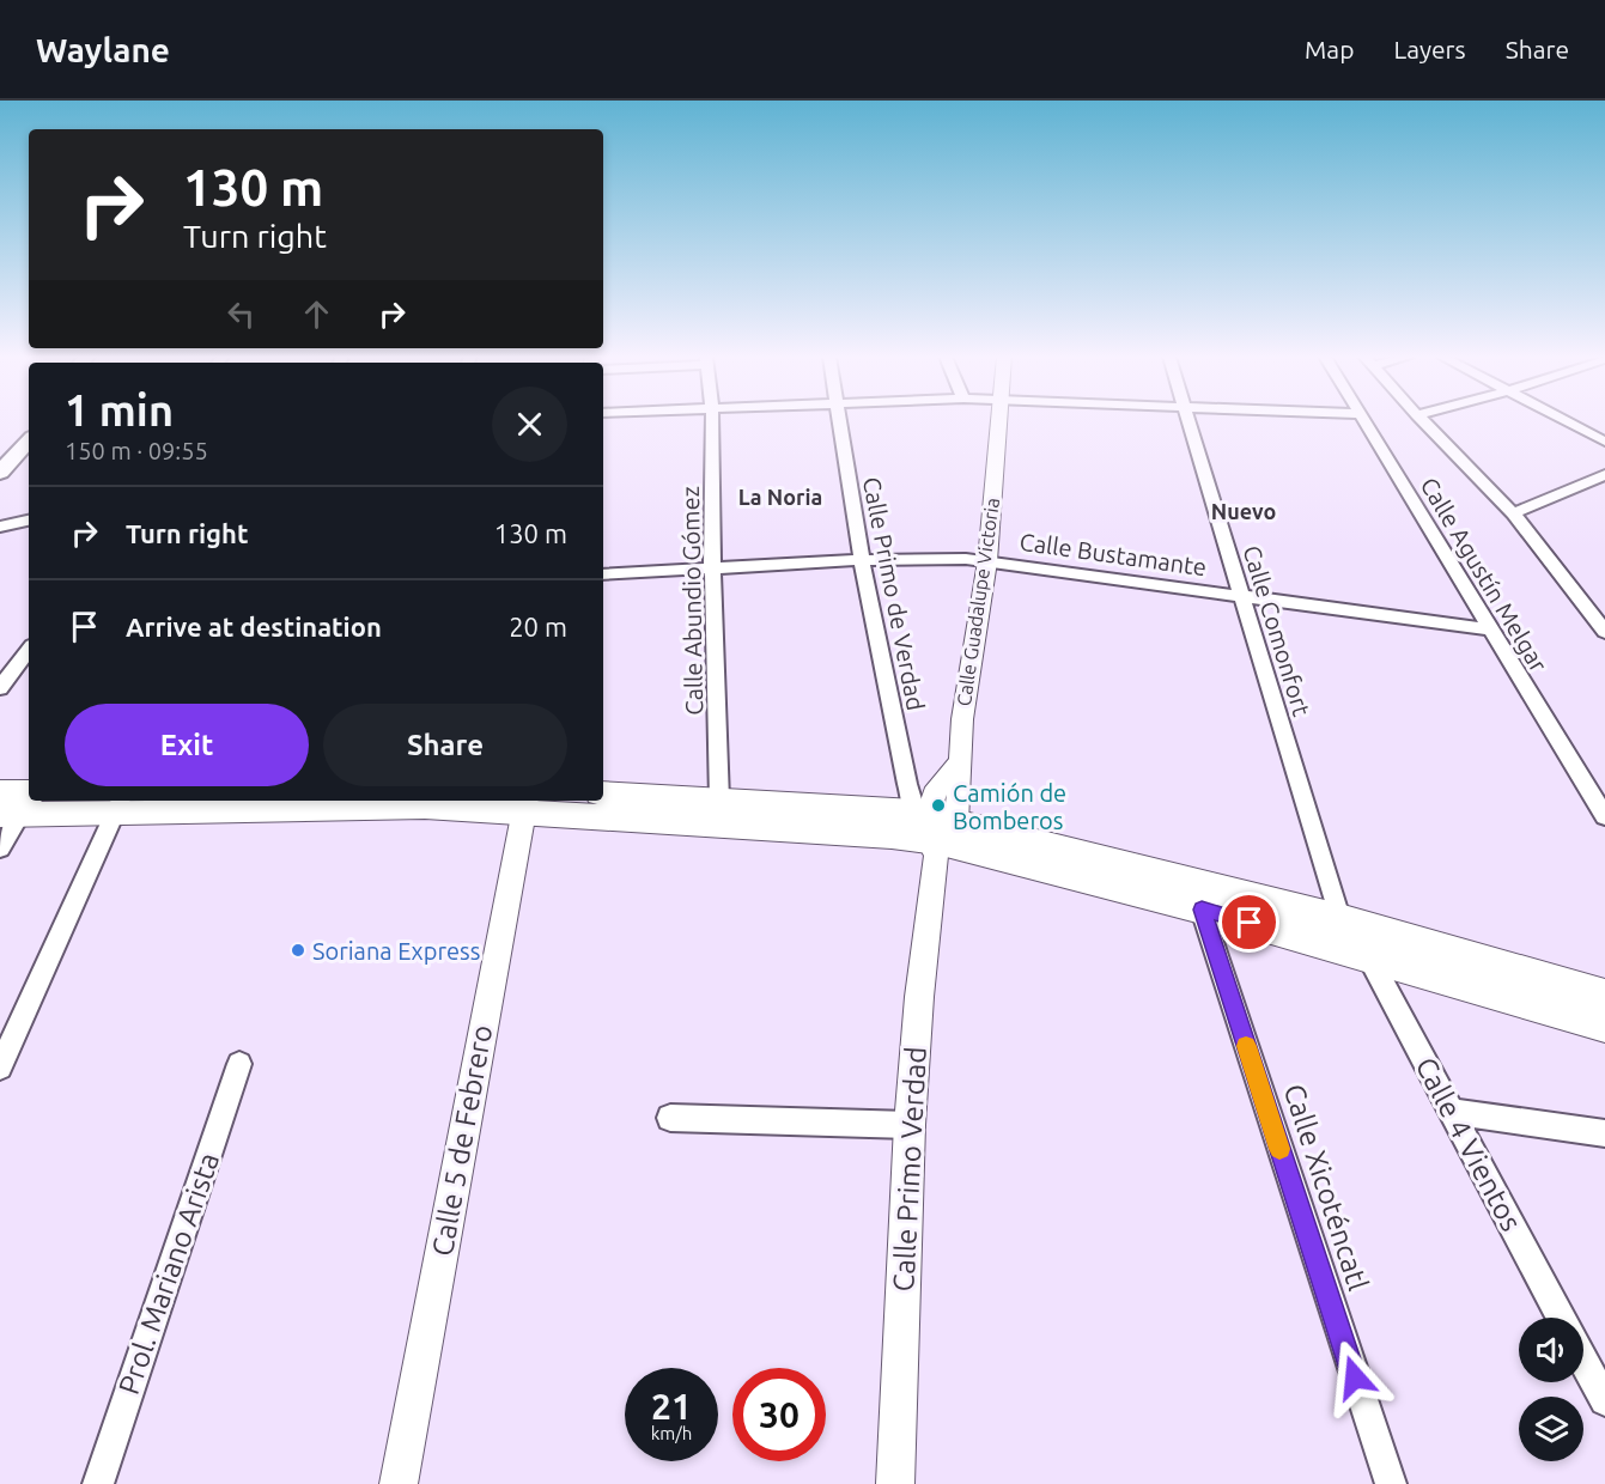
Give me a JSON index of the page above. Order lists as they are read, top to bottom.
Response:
{
  "streets": {
    "street": [
      "Calle Bustamante",
      "Calle Agustín Melgar",
      "Calle Primo de Verdad",
      "Calle Abundio Gómez",
      "Calle Guadalupe Victoria",
      "Calle Comonfort",
      "Calle 5 de Febrero",
      "Calle 4 Vientos",
      "Calle Primo Verdad",
      "Calle Xicoténcatl",
      "Prol. Mariano Arista"
    ]
  },
  "crossings": [
    ["Calle Bustamante", "Calle Agustín Melgar"],
    ["Calle Bustamante", "Calle Primo de Verdad"],
    ["Calle Bustamante", "Calle Abundio Gómez"],
    ["Calle Bustamante", "Calle Guadalupe Victoria"],
    ["Calle Bustamante", "Calle Comonfort"],
    ["Calle Primo de Verdad", "Calle Guadalupe Victoria"],
    ["Calle Primo de Verdad", "Calle Primo Verdad"],
    ["Calle Guadalupe Victoria", "Calle Primo Verdad"]
  ],
  "districts": ["La Noria", "Nuevo"],
  "places": ["Camión de Bomberos", "Soriana Express"],
  "page": {
    "header": "Waylane",
    "nav": ["Map", "Layers", "Share"],
    "turn": ["130 m", "Turn right"],
    "heading": ["1 min", "150 m · 09:55"],
    "list": [
      {
        "name": "Turn right",
        "value": "130 m"
      },
      {
        "name": "Arrive at destination",
        "value": "20 m"
      }
    ],
    "buttons": ["Exit", "Share"],
    "speed": "21 km/h",
    "limit": "30"
  }
}
